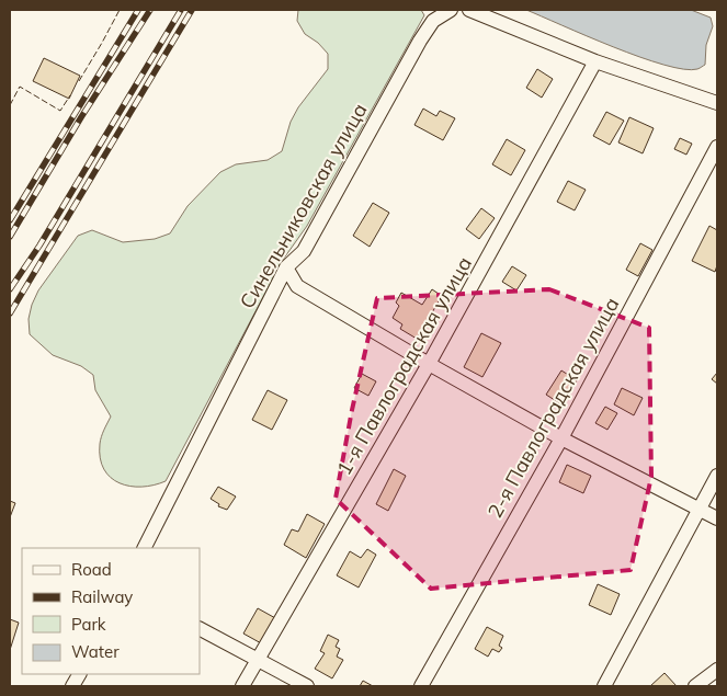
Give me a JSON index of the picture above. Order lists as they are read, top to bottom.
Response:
{
  "streets": {
    "street": ["Синельниковская улица", "1-я Павлоградская улица", "2-я Павлоградская улица"]
  },
  "legend": [
    "Road",
    "Railway",
    "Park",
    "Water"
  ]
}
